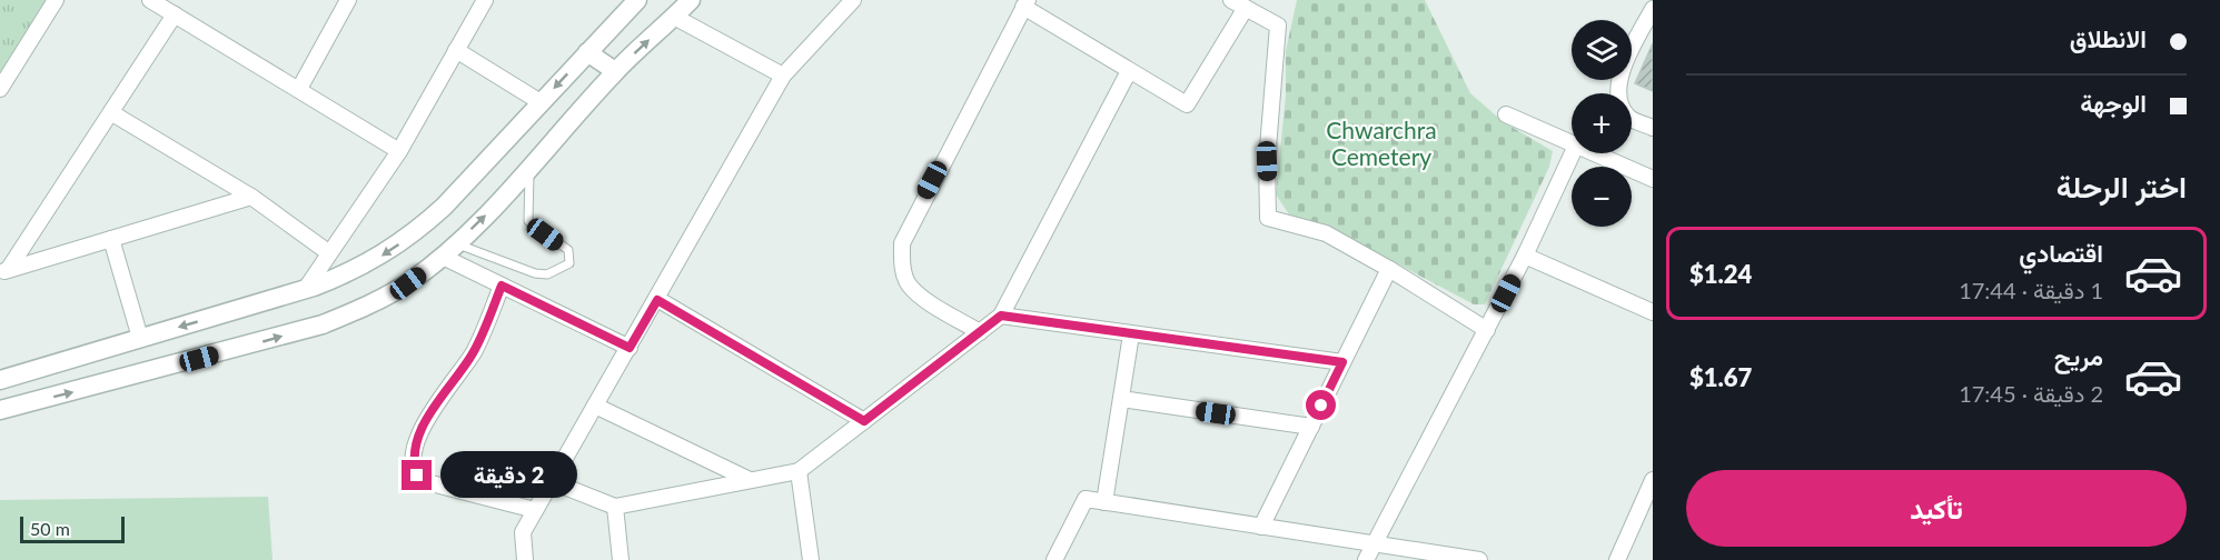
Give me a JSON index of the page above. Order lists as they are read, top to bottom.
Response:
{
  "parks": ["Chwarchra Cemetery"],
  "scale_bar": "50 m",
  "page": {
    "banner": ["الانطلاق", "الوجهة"],
    "map_buttons": ["+", "−"],
    "heading": "اختر الرحلة",
    "list": [
      {
        "name": "اقتصادي",
        "note": "1 دقيقة · 17:44",
        "value": "$1.24"
      },
      {
        "name": "مريح",
        "note": "2 دقيقة · 17:45",
        "value": "$1.67"
      }
    ],
    "bubble": "2 دقيقة",
    "buttons": "تأكيد",
    "scale": "50 m"
  }
}
